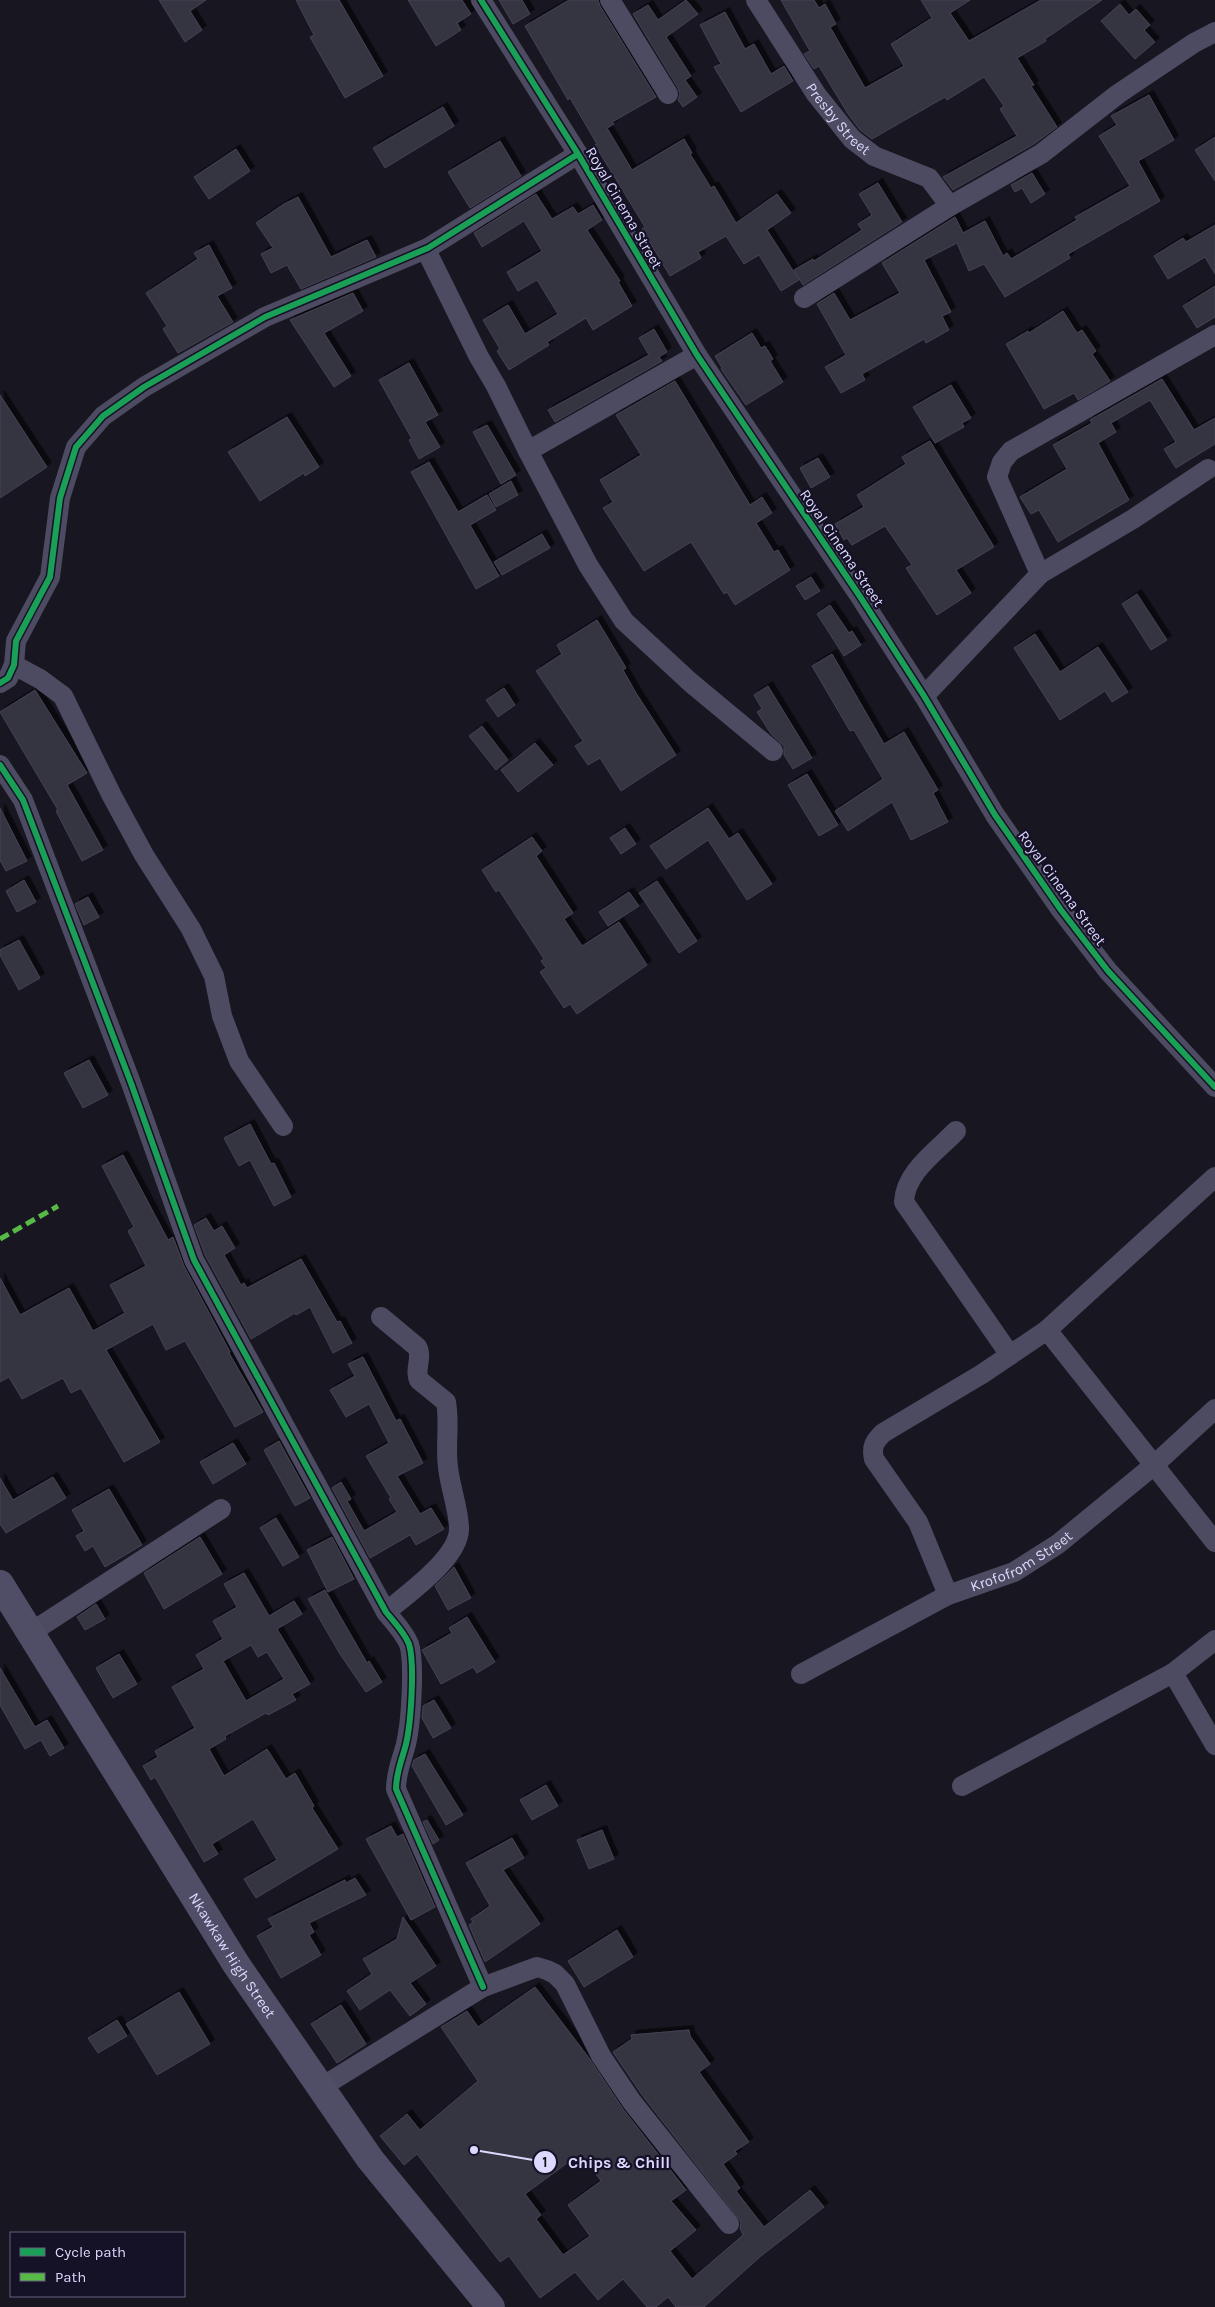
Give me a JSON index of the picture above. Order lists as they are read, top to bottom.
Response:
{
  "streets": {
    "main road": ["Nkawkaw High Street"],
    "street": ["Presby Street", "Royal Cinema Street", "Krofofrom Street"]
  },
  "places": ["Chips & Chill"],
  "legend": ["Cycle path", "Path"]
}
